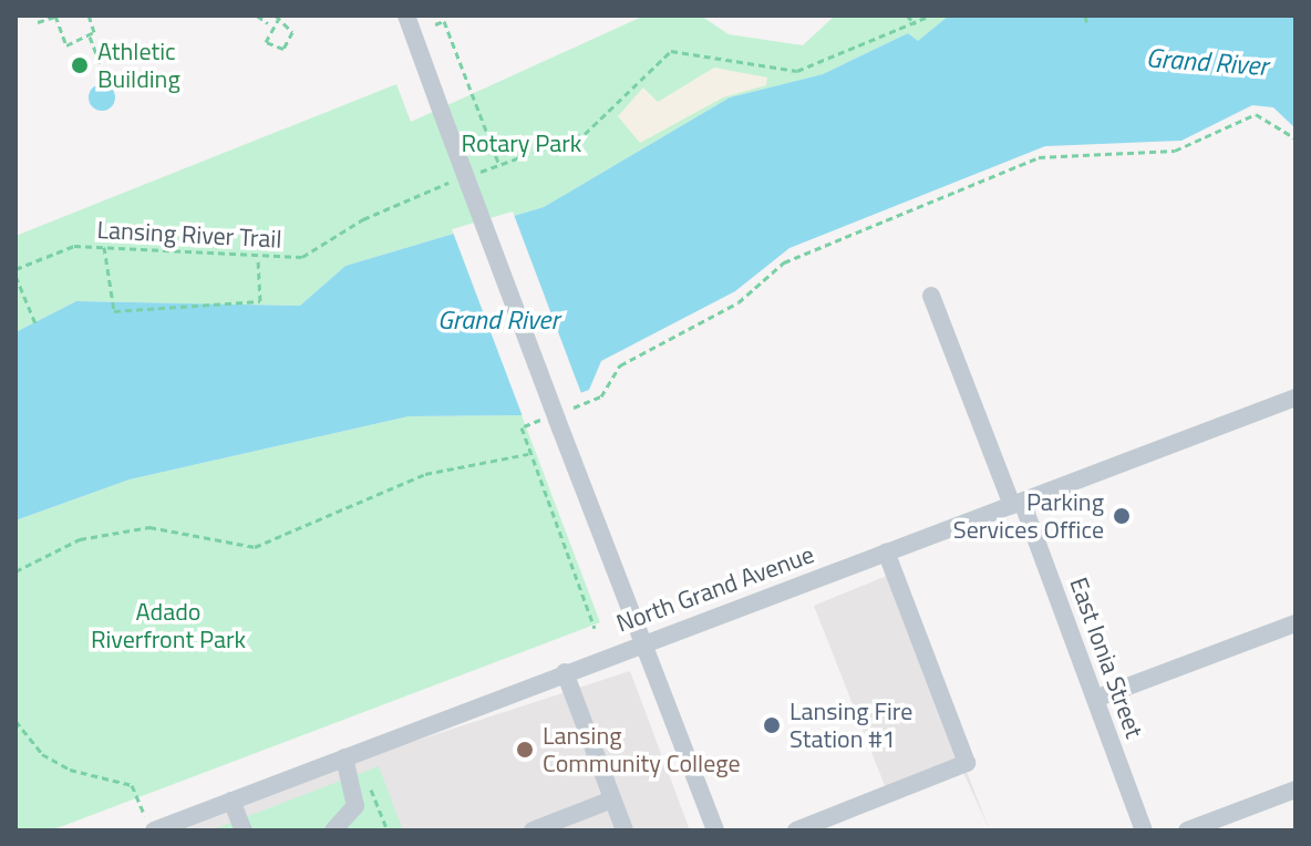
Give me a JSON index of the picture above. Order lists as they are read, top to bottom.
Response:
{
  "streets": {
    "street": ["North Grand Avenue", "East Ionia Street"],
    "path": ["Lansing River Trail"]
  },
  "crossings": [
    ["North Grand Avenue", "East Ionia Street"]
  ],
  "water": ["Grand River"],
  "parks": ["Rotary Park", "Adado Riverfront Park"],
  "places": [
    "Athletic Building",
    "Parking Services Office",
    "Lansing Fire Station #1",
    "Lansing Community College"
  ]
}
